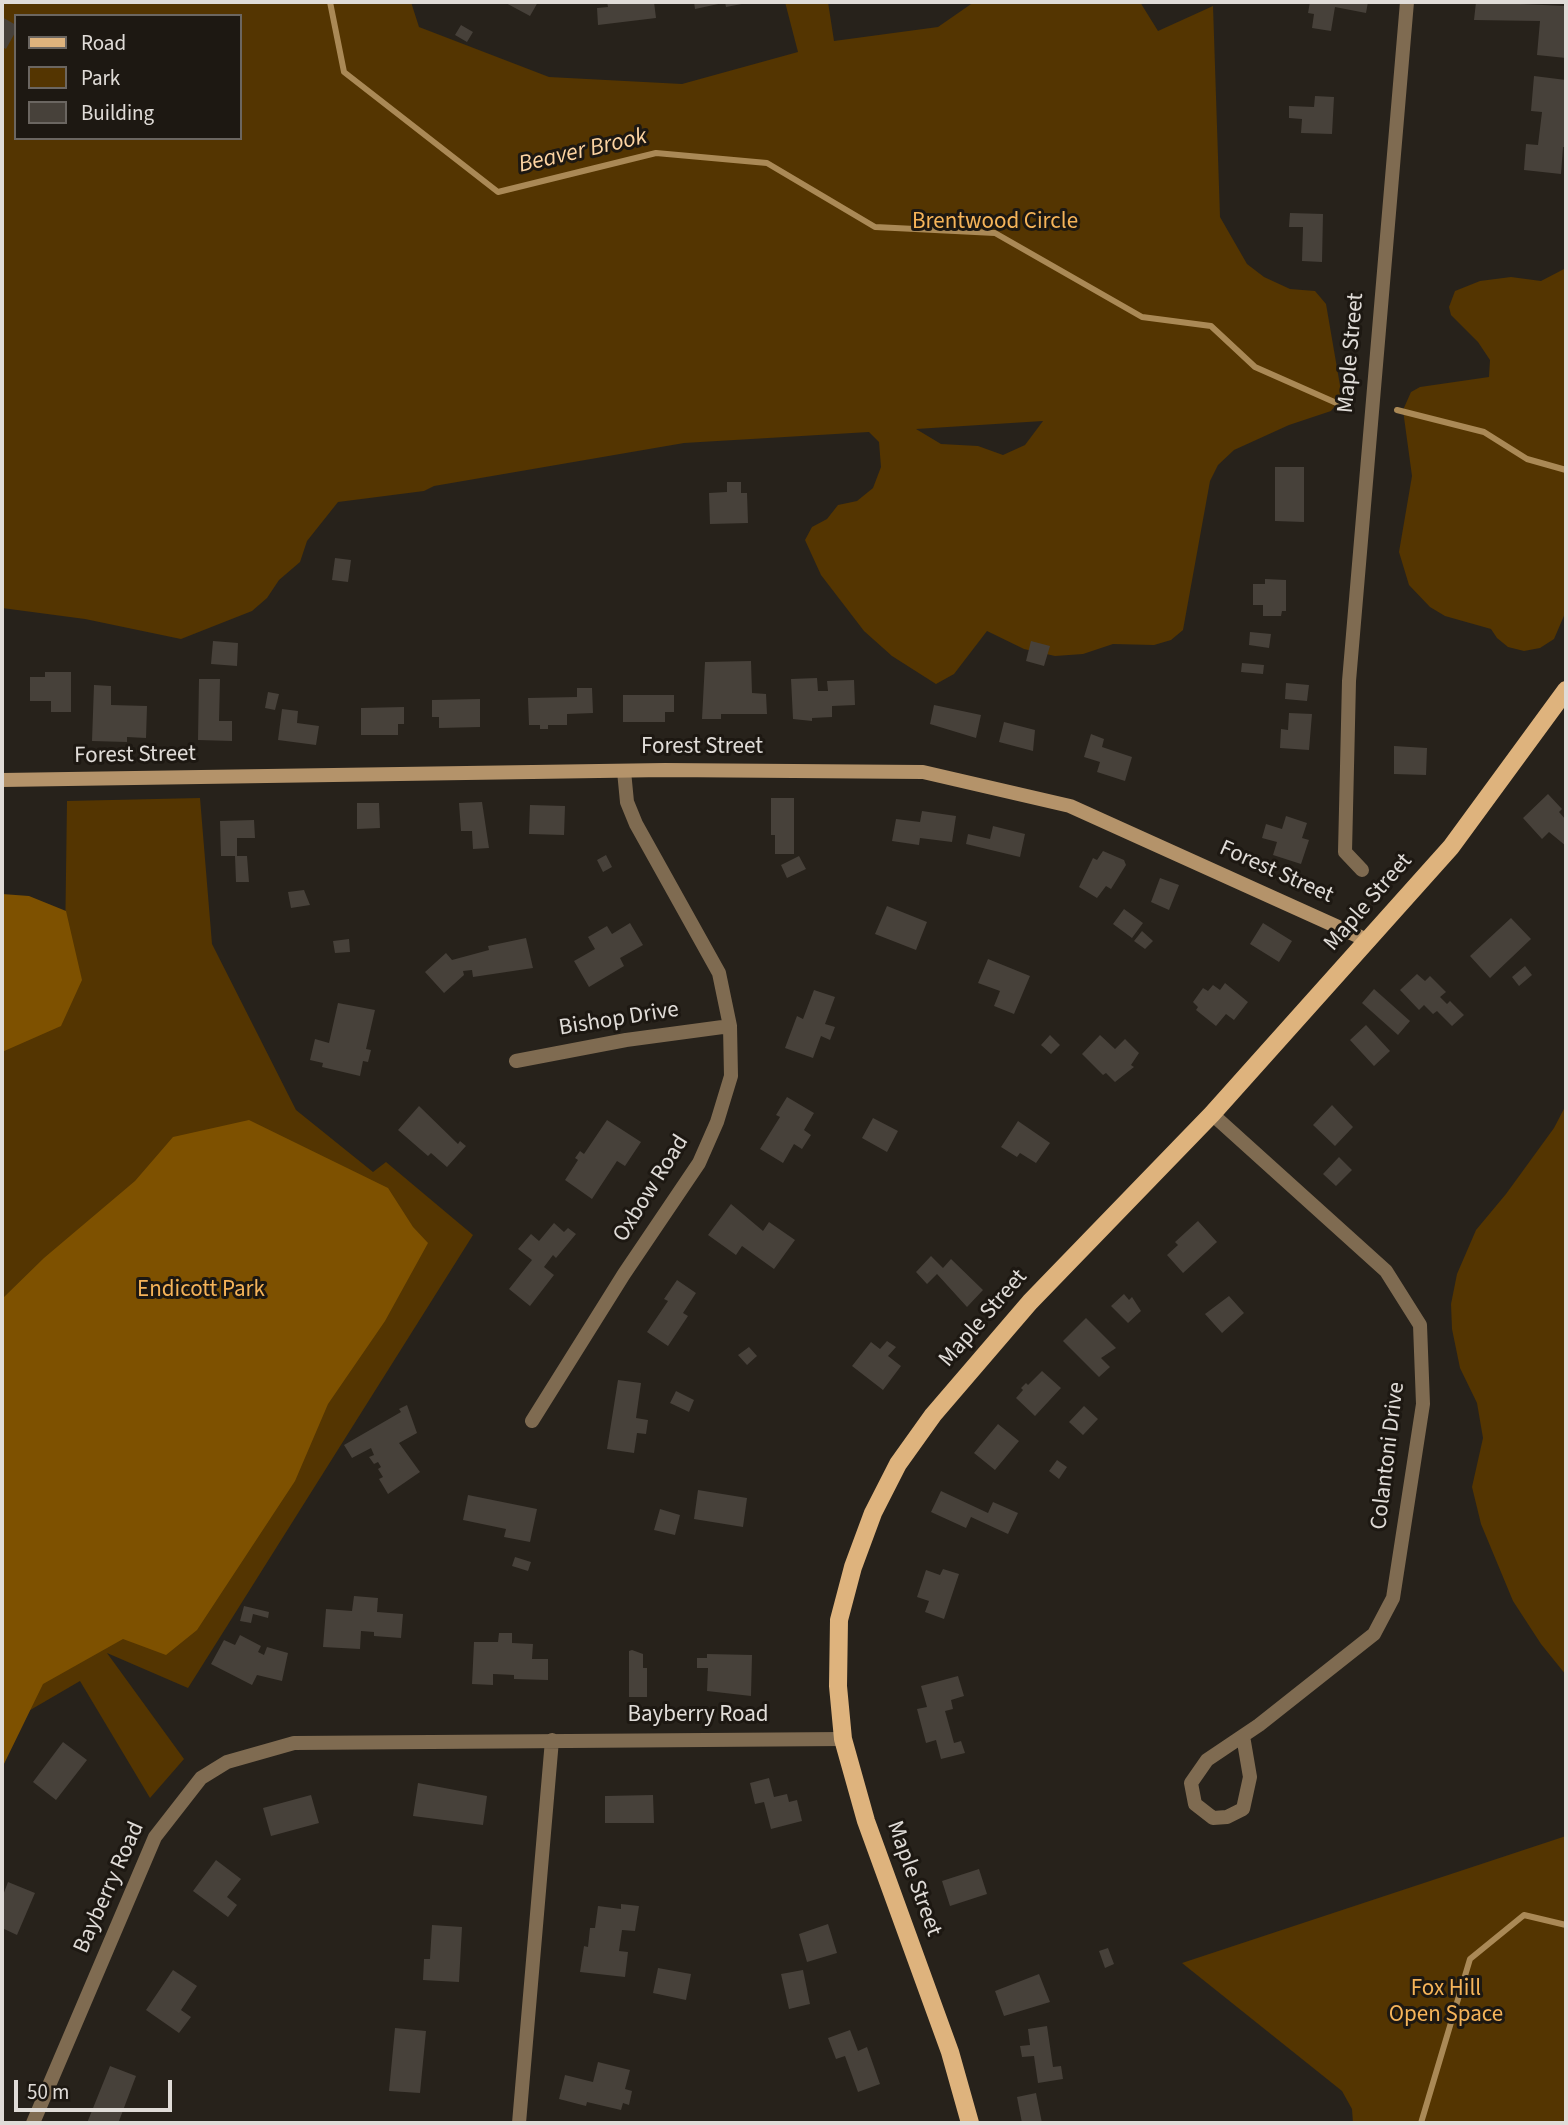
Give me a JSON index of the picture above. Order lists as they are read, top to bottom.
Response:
{
  "streets": {
    "main road": ["Maple Street"],
    "street": [
      "Forest Street",
      "Bishop Drive",
      "Oxbow Road",
      "Colantoni Drive",
      "Bayberry Road"
    ]
  },
  "crossings": [
    ["Maple Street", "Forest Street"],
    ["Maple Street", "Colantoni Drive"],
    ["Maple Street", "Bayberry Road"],
    ["Forest Street", "Oxbow Road"],
    ["Bishop Drive", "Oxbow Road"]
  ],
  "water": ["Beaver Brook"],
  "parks": ["Brentwood Circle", "Endicott Park", "Fox Hill Open Space"],
  "legend": ["Road", "Park", "Building"],
  "scale_bar": "50 m"
}
